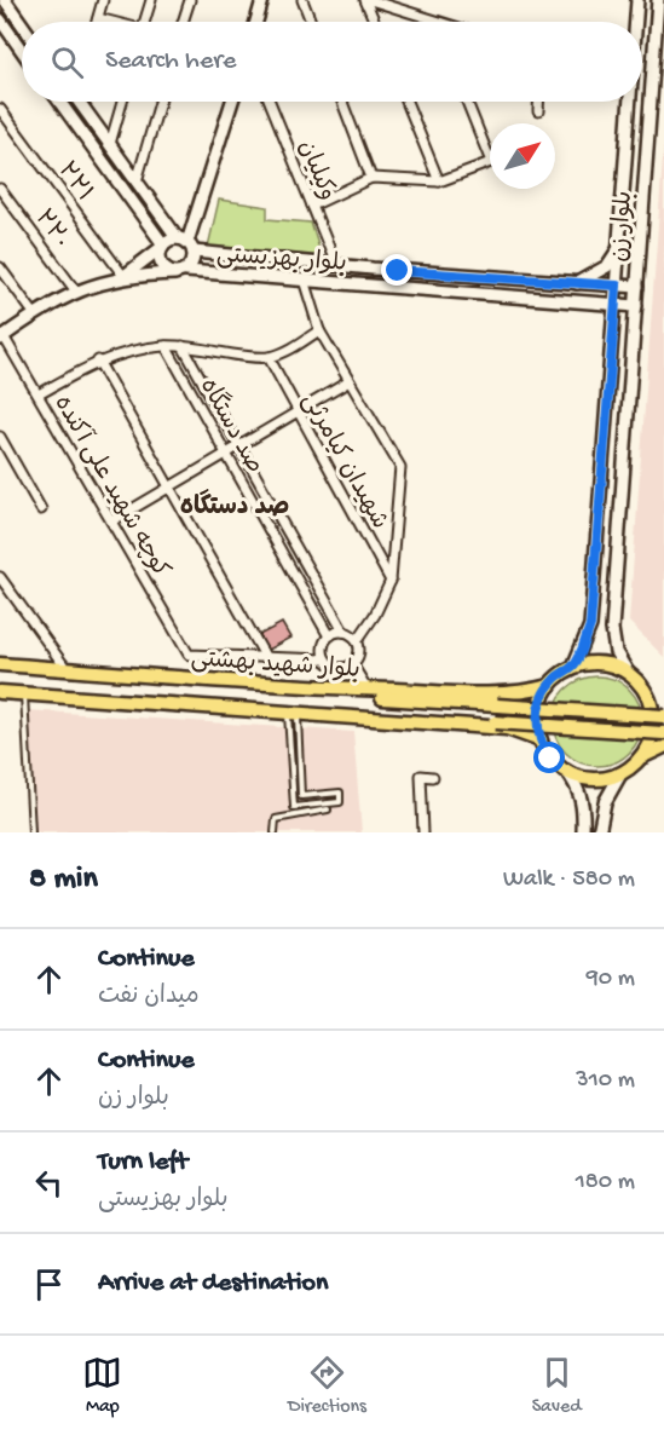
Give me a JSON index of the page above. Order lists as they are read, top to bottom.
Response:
{
  "streets": {
    "main road": ["بلوار زن", "بلوار بهزیستی", "بلوار شهید بهشتی"],
    "street": [
      "وکیلیان",
      "۲۲۱",
      "۲۲۰",
      "صد دستگاه",
      "شهیدان کیامرثی",
      "کوچه شهید علی آکنده"
    ]
  },
  "crossings": [
    ["وکیلیان", "بلوار بهزیستی"],
    ["۲۲۱", "بلوار بهزیستی"],
    ["بلوار زن", "بلوار بهزیستی"],
    ["بلوار زن", "بلوار شهید بهشتی"]
  ],
  "districts": ["صد دستگاه"],
  "north": "top right",
  "page": {
    "search": "Search here",
    "heading": ["8 min", "Walk · 580 m"],
    "list": [
      ["Continue", "میدان نفت", "90 m"],
      ["Continue", "بلوار زن", "310 m"],
      ["Turn left", "بلوار بهزیستی", "180 m"],
      "Arrive at destination"
    ],
    "nav": ["Map", "Directions", "Saved"]
  }
}
